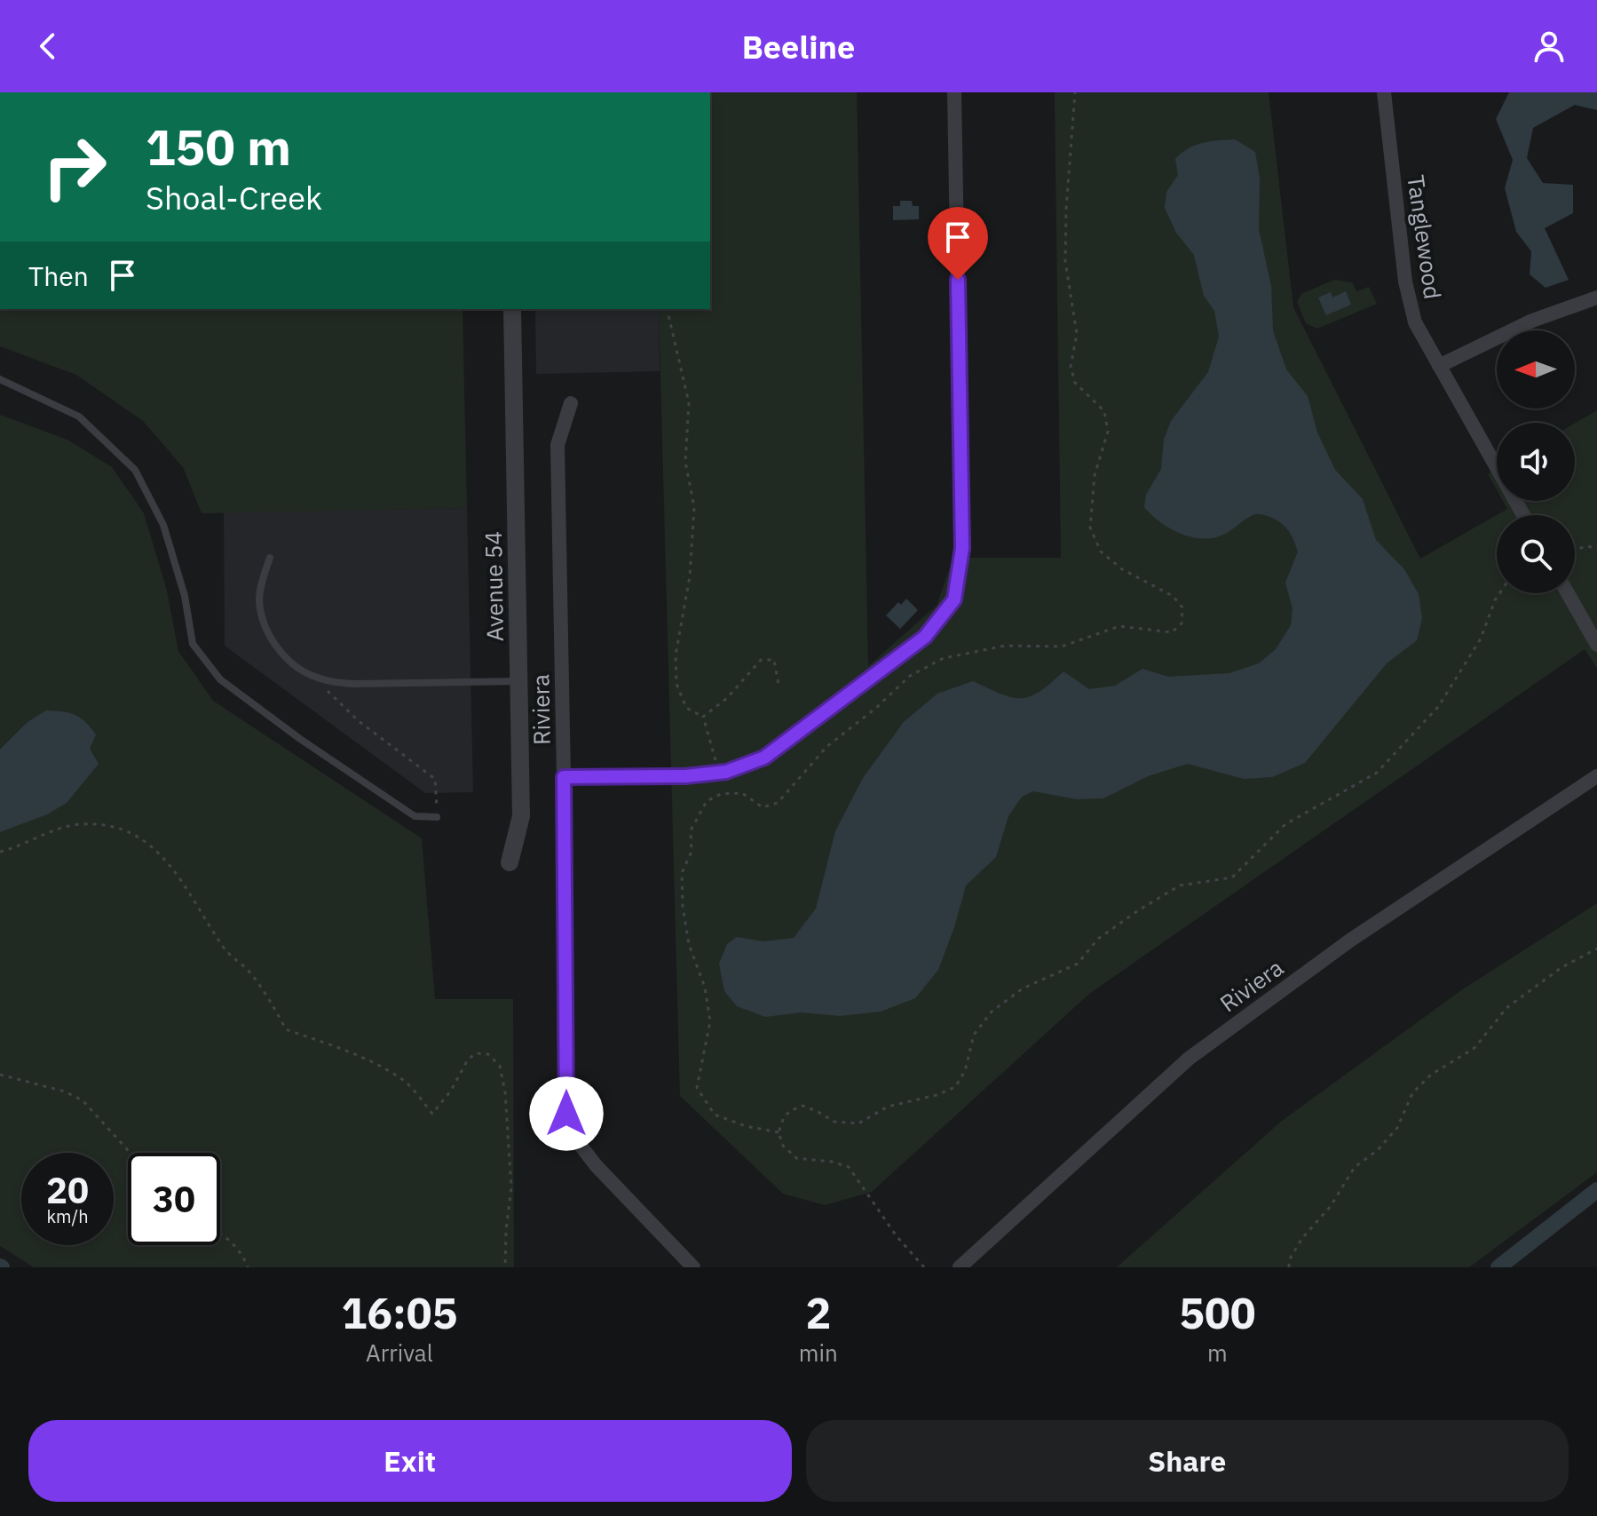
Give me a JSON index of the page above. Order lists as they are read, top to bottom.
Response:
{
  "streets": {
    "street": ["Tanglewood", "Avenue 54", "Riviera"]
  },
  "north": "left",
  "page": {
    "header": "Beeline",
    "turn": ["150 m", "Shoal-Creek"],
    "then": "Then",
    "speed": "20 km/h",
    "limit": "30",
    "eta": [
      "16:05",
      "Arrival",
      "2",
      "min",
      "500",
      "m"
    ],
    "buttons": ["Exit", "Share"]
  }
}
